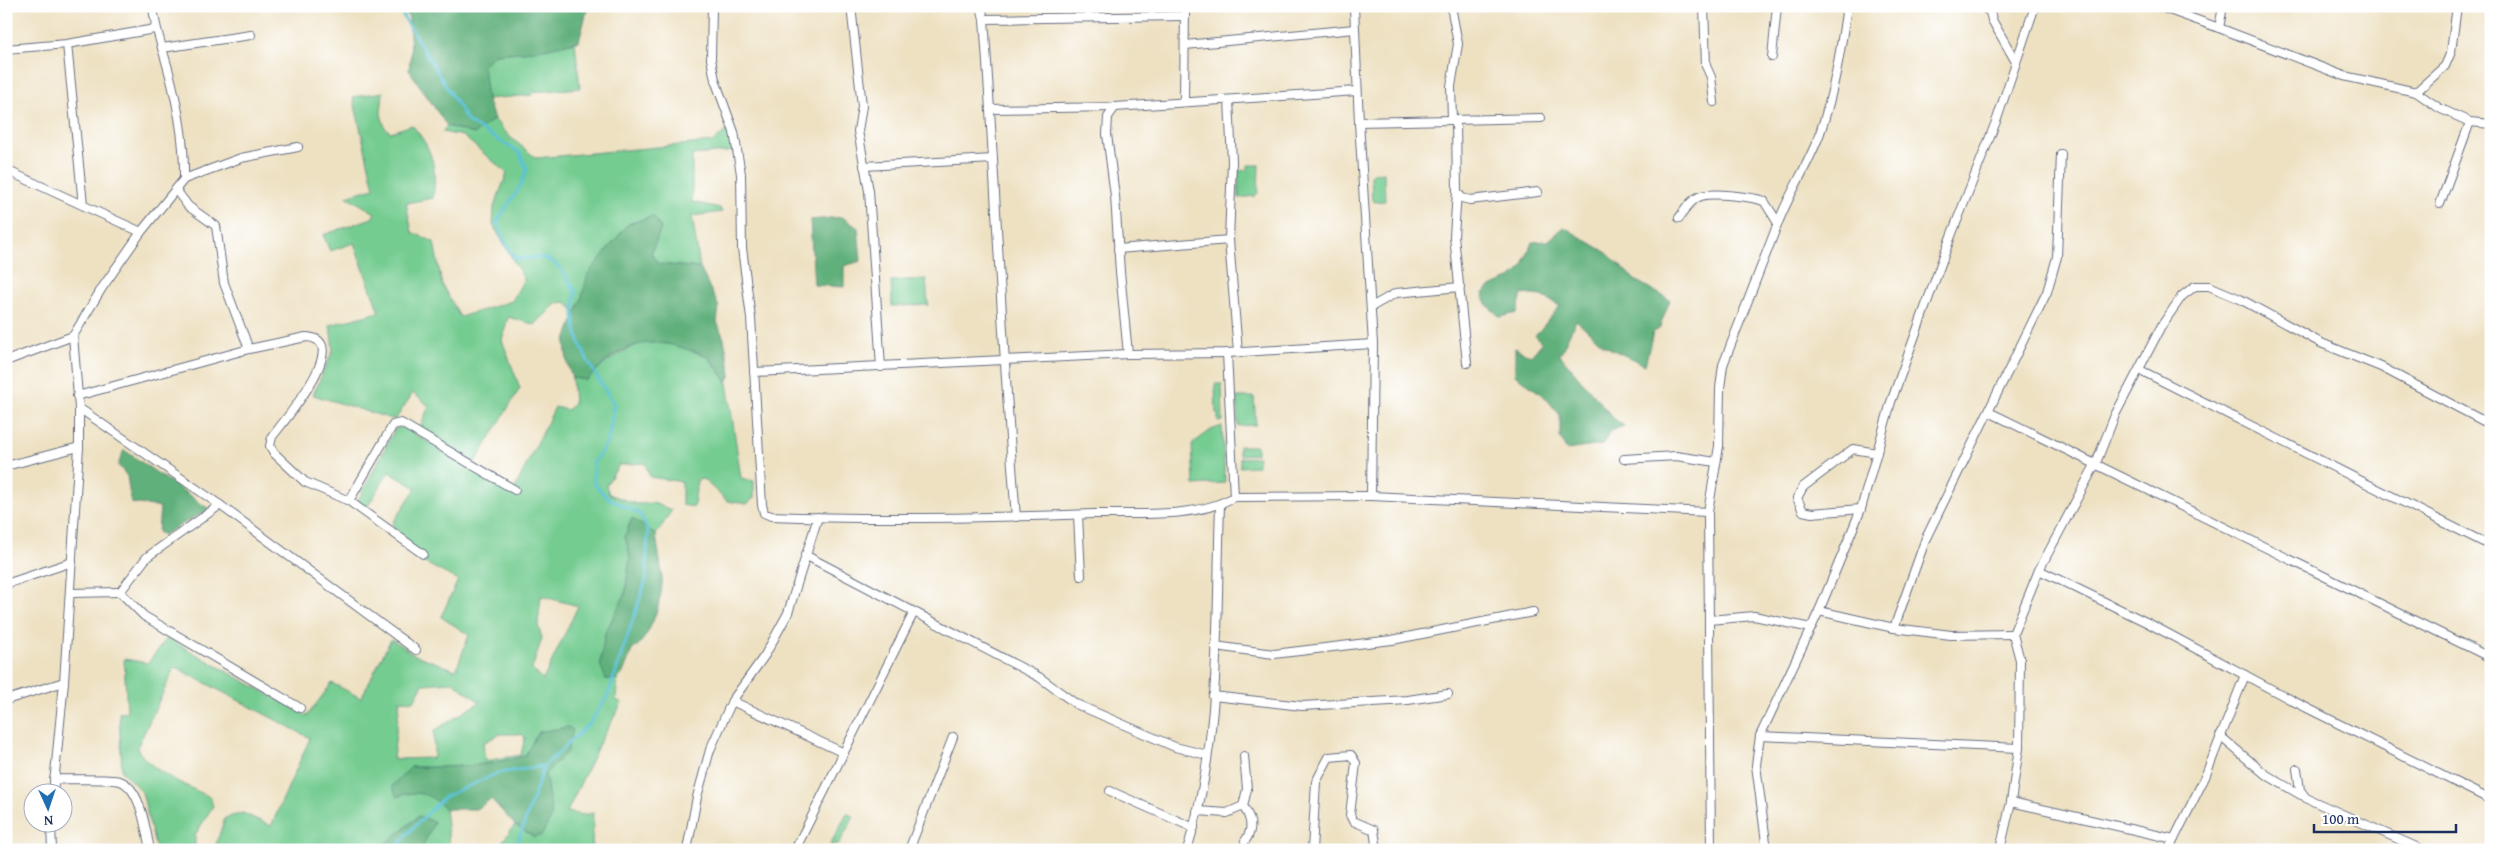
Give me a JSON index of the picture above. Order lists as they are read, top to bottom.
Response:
{
  "scale_bar": "100 m",
  "north": "bottom"
}
